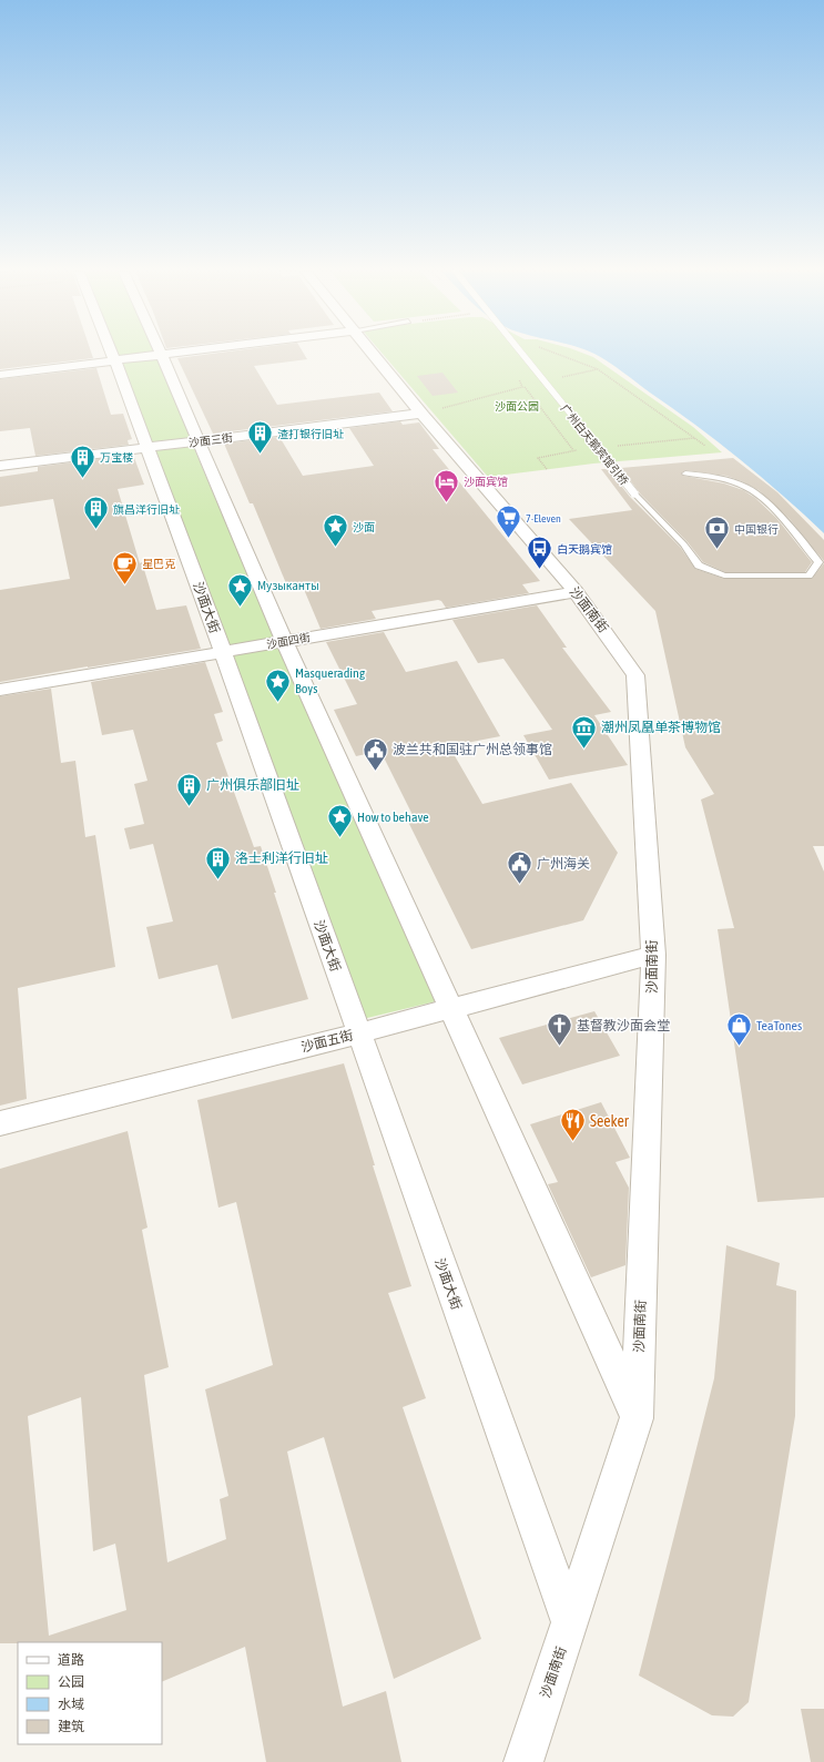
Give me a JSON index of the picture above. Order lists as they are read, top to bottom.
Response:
{
  "streets": {
    "street": [
      "沙面三街",
      "沙面大街",
      "沙面南街",
      "沙面四街",
      "沙面五街"
    ],
    "lane": ["广州白天鹅宾馆引桥"]
  },
  "crossings": [
    ["沙面三街", "沙面大街"],
    ["沙面三街", "沙面南街"],
    ["沙面大街", "沙面南街"],
    ["沙面大街", "沙面四街"],
    ["沙面大街", "沙面五街"],
    ["沙面南街", "沙面四街"],
    ["沙面南街", "沙面五街"]
  ],
  "parks": ["沙面公园"],
  "places": {
    "building": [
      "渣打银行旧址",
      "万宝楼",
      "旗昌洋行旧址",
      "广州俱乐部旧址",
      "洛士利洋行旧址"
    ],
    "hotel": ["沙面宾馆"],
    "supermarket": ["7-Eleven"],
    "place": [
      "沙面",
      "Музыканты",
      "Masquerading Boys",
      "How to behave"
    ],
    "bank": ["中国银行"],
    "bus stop": ["白天鹅宾馆"],
    "cafe": ["星巴克"],
    "museum": ["潮州凤凰单茶博物馆"],
    "public building": ["波兰共和国驻广州总领事馆", "广州海关"],
    "church": ["基督教沙面会堂"],
    "shop": ["TeaTones"],
    "restaurant": ["Seeker"]
  },
  "legend": [
    "道路",
    "公园",
    "水域",
    "建筑"
  ]
}
